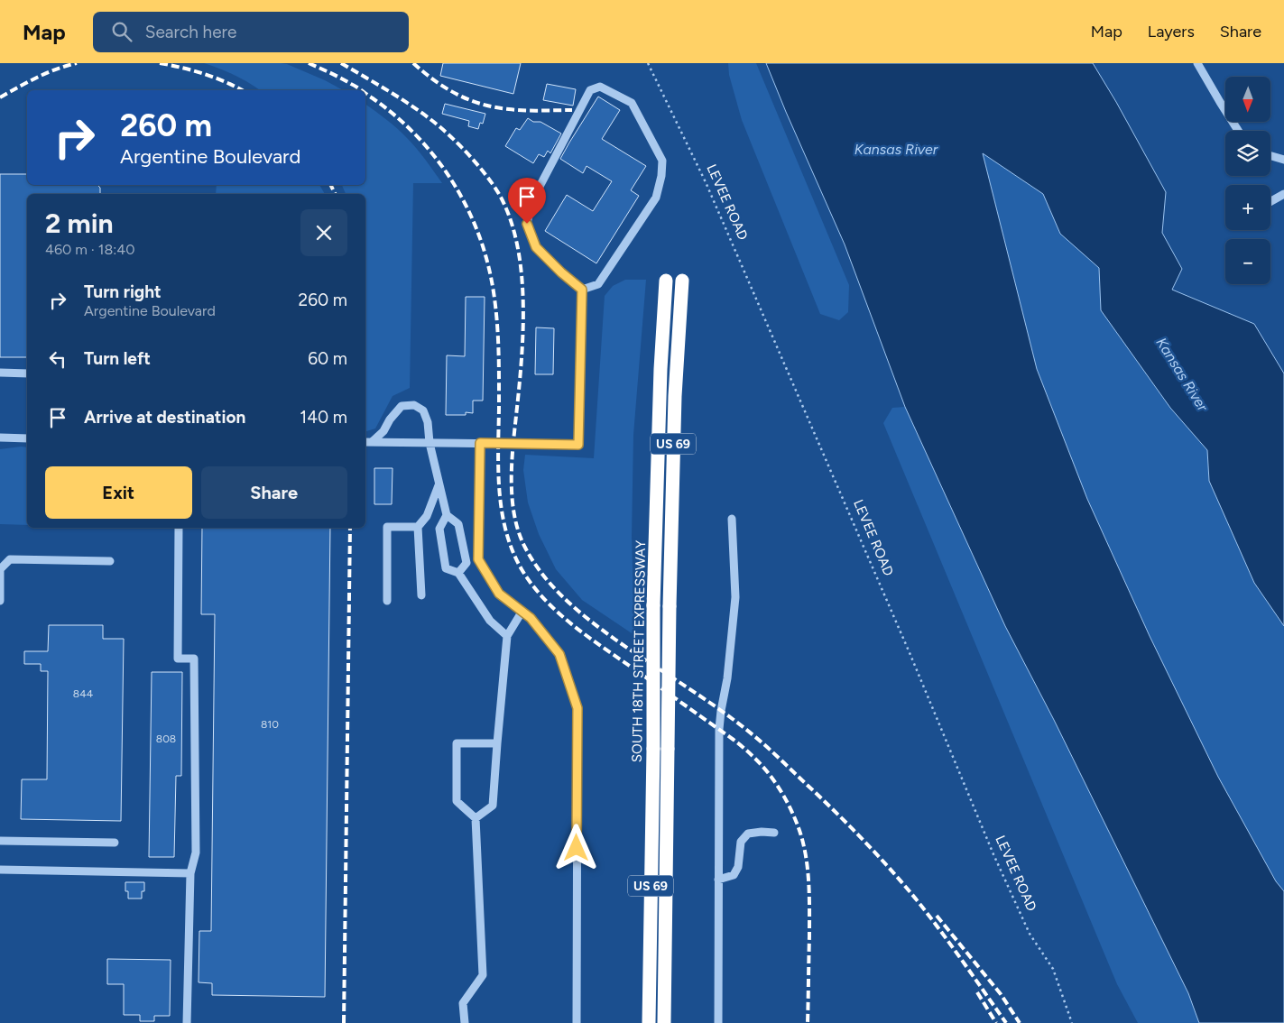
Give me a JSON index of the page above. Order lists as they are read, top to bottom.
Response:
{
  "streets": {
    "highway": ["US 69", "SOUTH 18TH STREET EXPRESSWAY"],
    "path": ["LEVEE ROAD"]
  },
  "water": ["Kansas River"],
  "house_numbers": ["844", "810", "808"],
  "north": "bottom",
  "page": {
    "header": "Map",
    "search": "Search here",
    "nav": ["Map", "Layers", "Share"],
    "map_buttons": ["+", "−"],
    "turn": ["260 m", "Argentine Boulevard"],
    "heading": ["2 min", "460 m · 18:40"],
    "list": [
      {
        "name": "Turn right",
        "note": "Argentine Boulevard",
        "value": "260 m"
      },
      {
        "name": "Turn left",
        "value": "60 m"
      },
      {
        "name": "Arrive at destination",
        "value": "140 m"
      }
    ],
    "buttons": ["Exit", "Share"]
  }
}
